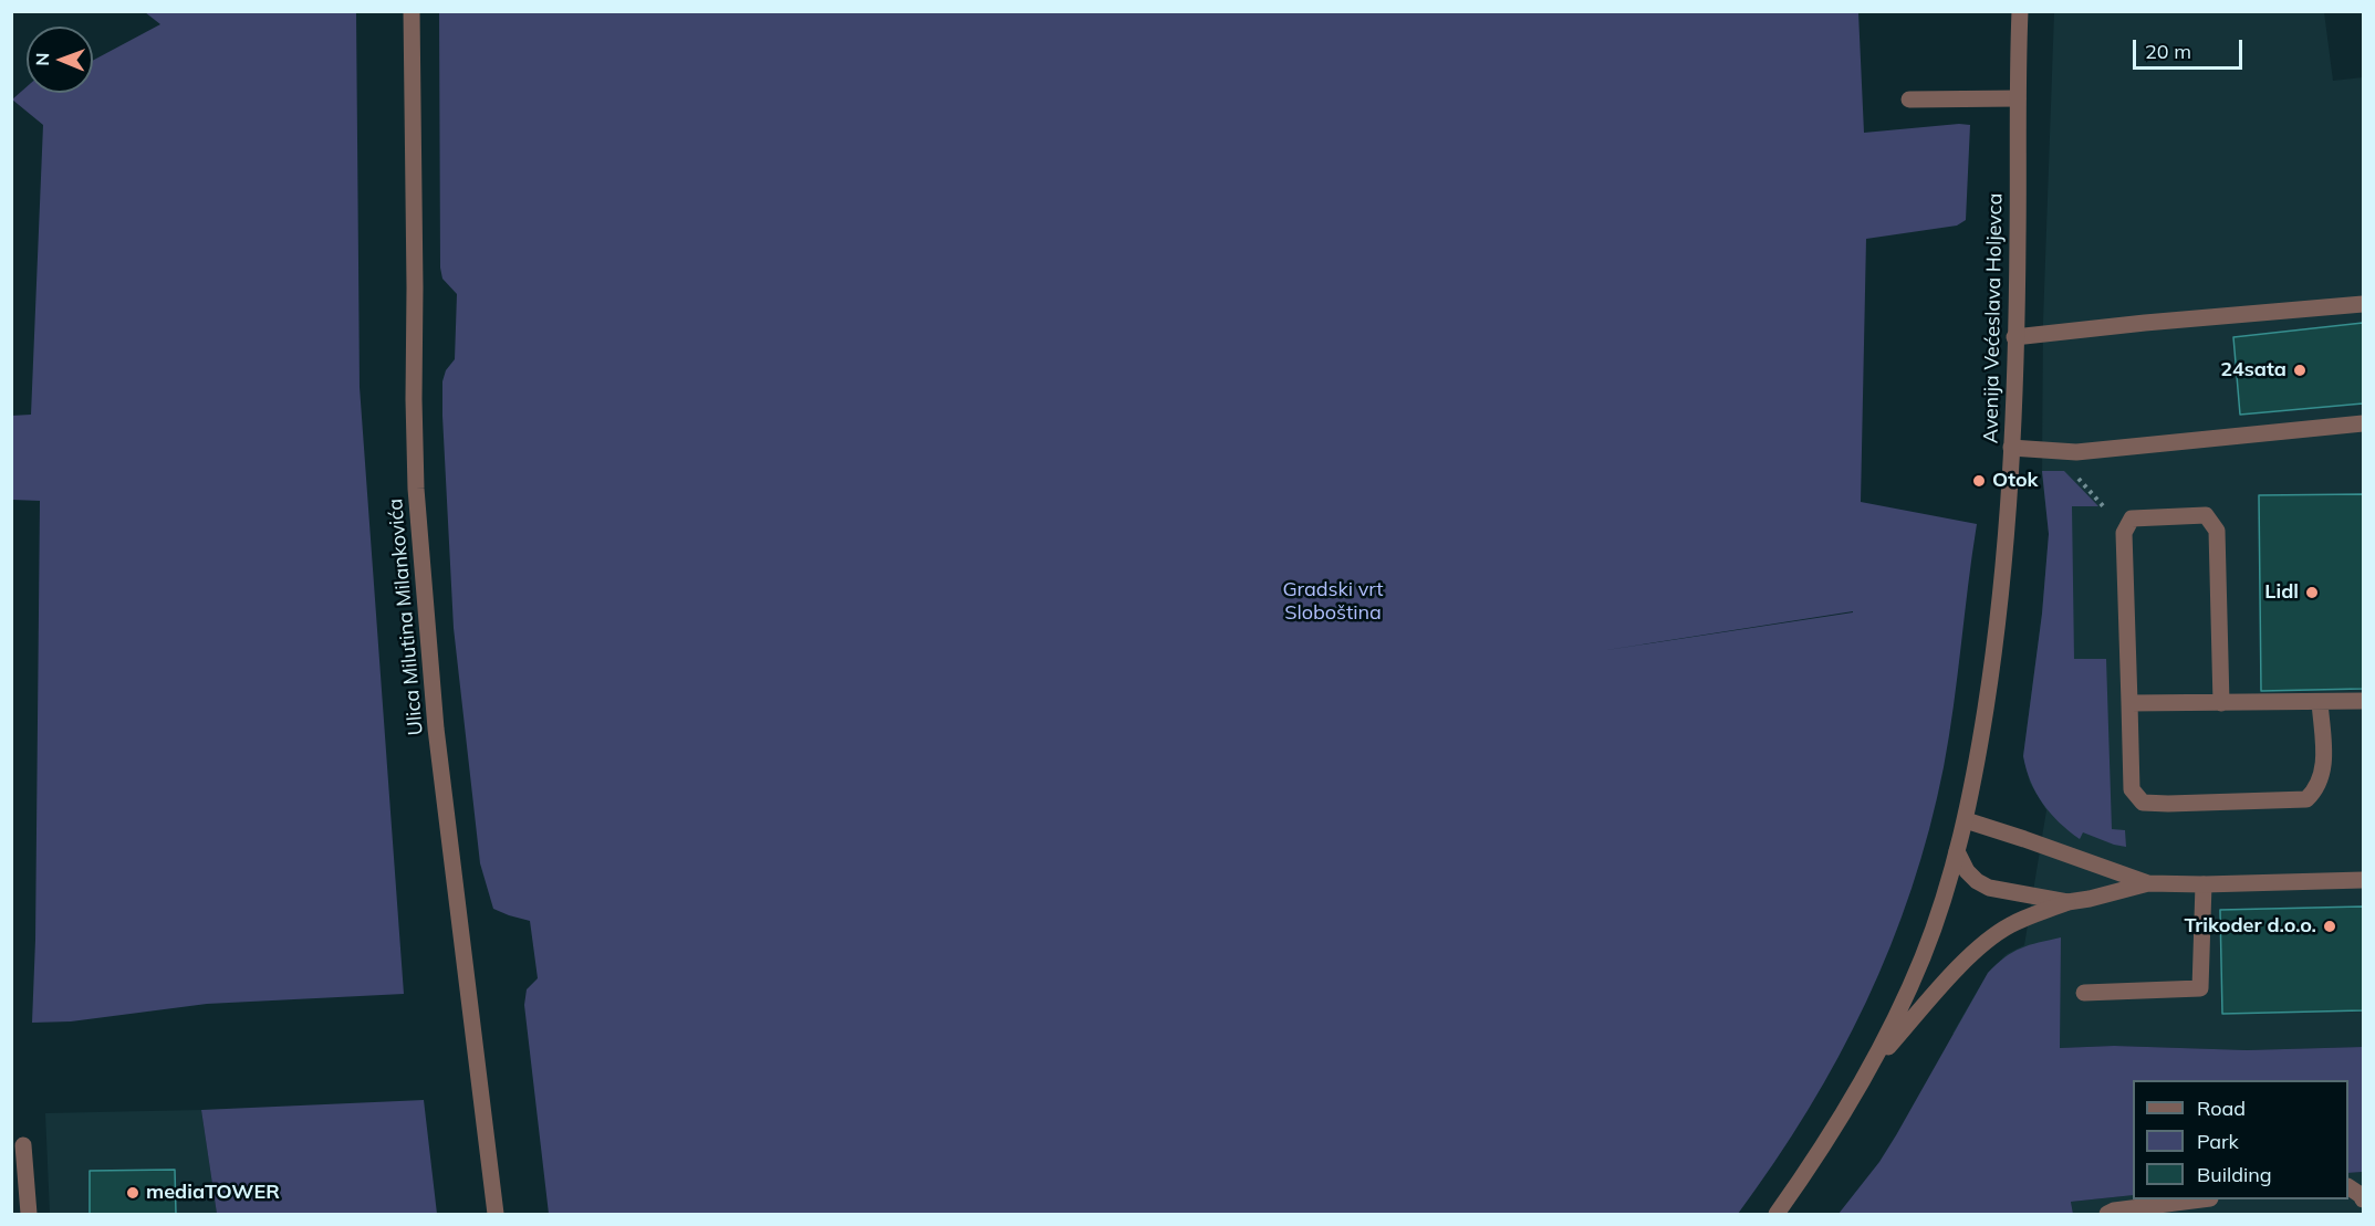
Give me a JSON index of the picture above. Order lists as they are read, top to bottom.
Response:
{
  "streets": {
    "street": ["Avenija Većeslava Holjevca", "Ulica Milutina Milankovića"]
  },
  "parks": ["Gradski vrt Sloboština"],
  "places": [
    "24sata",
    "Otok",
    "Lidl",
    "Trikoder d.o.o.",
    "mediaTOWER"
  ],
  "legend": ["Road", "Park", "Building"],
  "scale_bar": "20 m",
  "north": "left"
}
